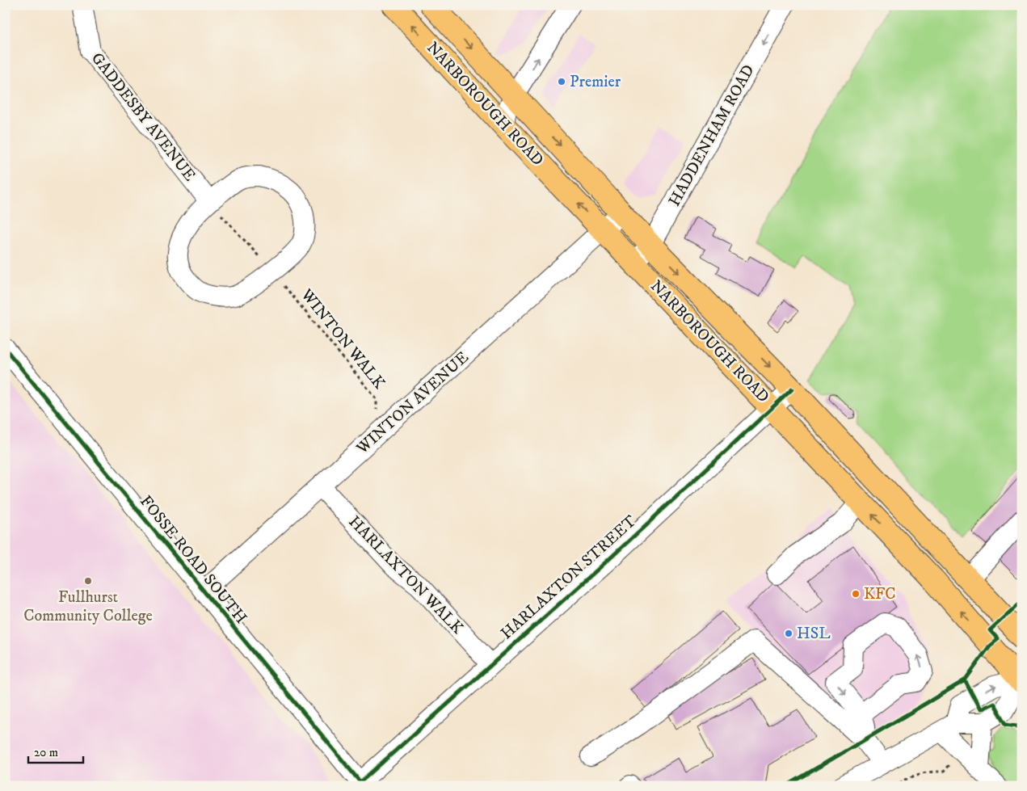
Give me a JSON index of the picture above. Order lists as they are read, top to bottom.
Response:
{
  "streets": {
    "main road": ["NARBOROUGH ROAD"],
    "street": [
      "GADDESBY AVENUE",
      "HADDENHAM ROAD",
      "WINTON AVENUE",
      "FOSSE ROAD SOUTH",
      "HARLAXTON WALK",
      "HARLAXTON STREET"
    ],
    "path": ["WINTON WALK"]
  },
  "crossings": [
    ["NARBOROUGH ROAD", "HADDENHAM ROAD"],
    ["NARBOROUGH ROAD", "WINTON AVENUE"],
    ["NARBOROUGH ROAD", "HARLAXTON STREET"],
    ["GADDESBY AVENUE", "WINTON WALK"],
    ["WINTON WALK", "WINTON AVENUE"],
    ["WINTON AVENUE", "FOSSE ROAD SOUTH"],
    ["WINTON AVENUE", "HARLAXTON WALK"],
    ["FOSSE ROAD SOUTH", "HARLAXTON STREET"],
    ["HARLAXTON WALK", "HARLAXTON STREET"]
  ],
  "one_way": ["HADDENHAM ROAD"],
  "places": [
    "Premier",
    "Fullhurst Community College",
    "KFC",
    "HSL"
  ],
  "scale_bar": "20 m"
}
